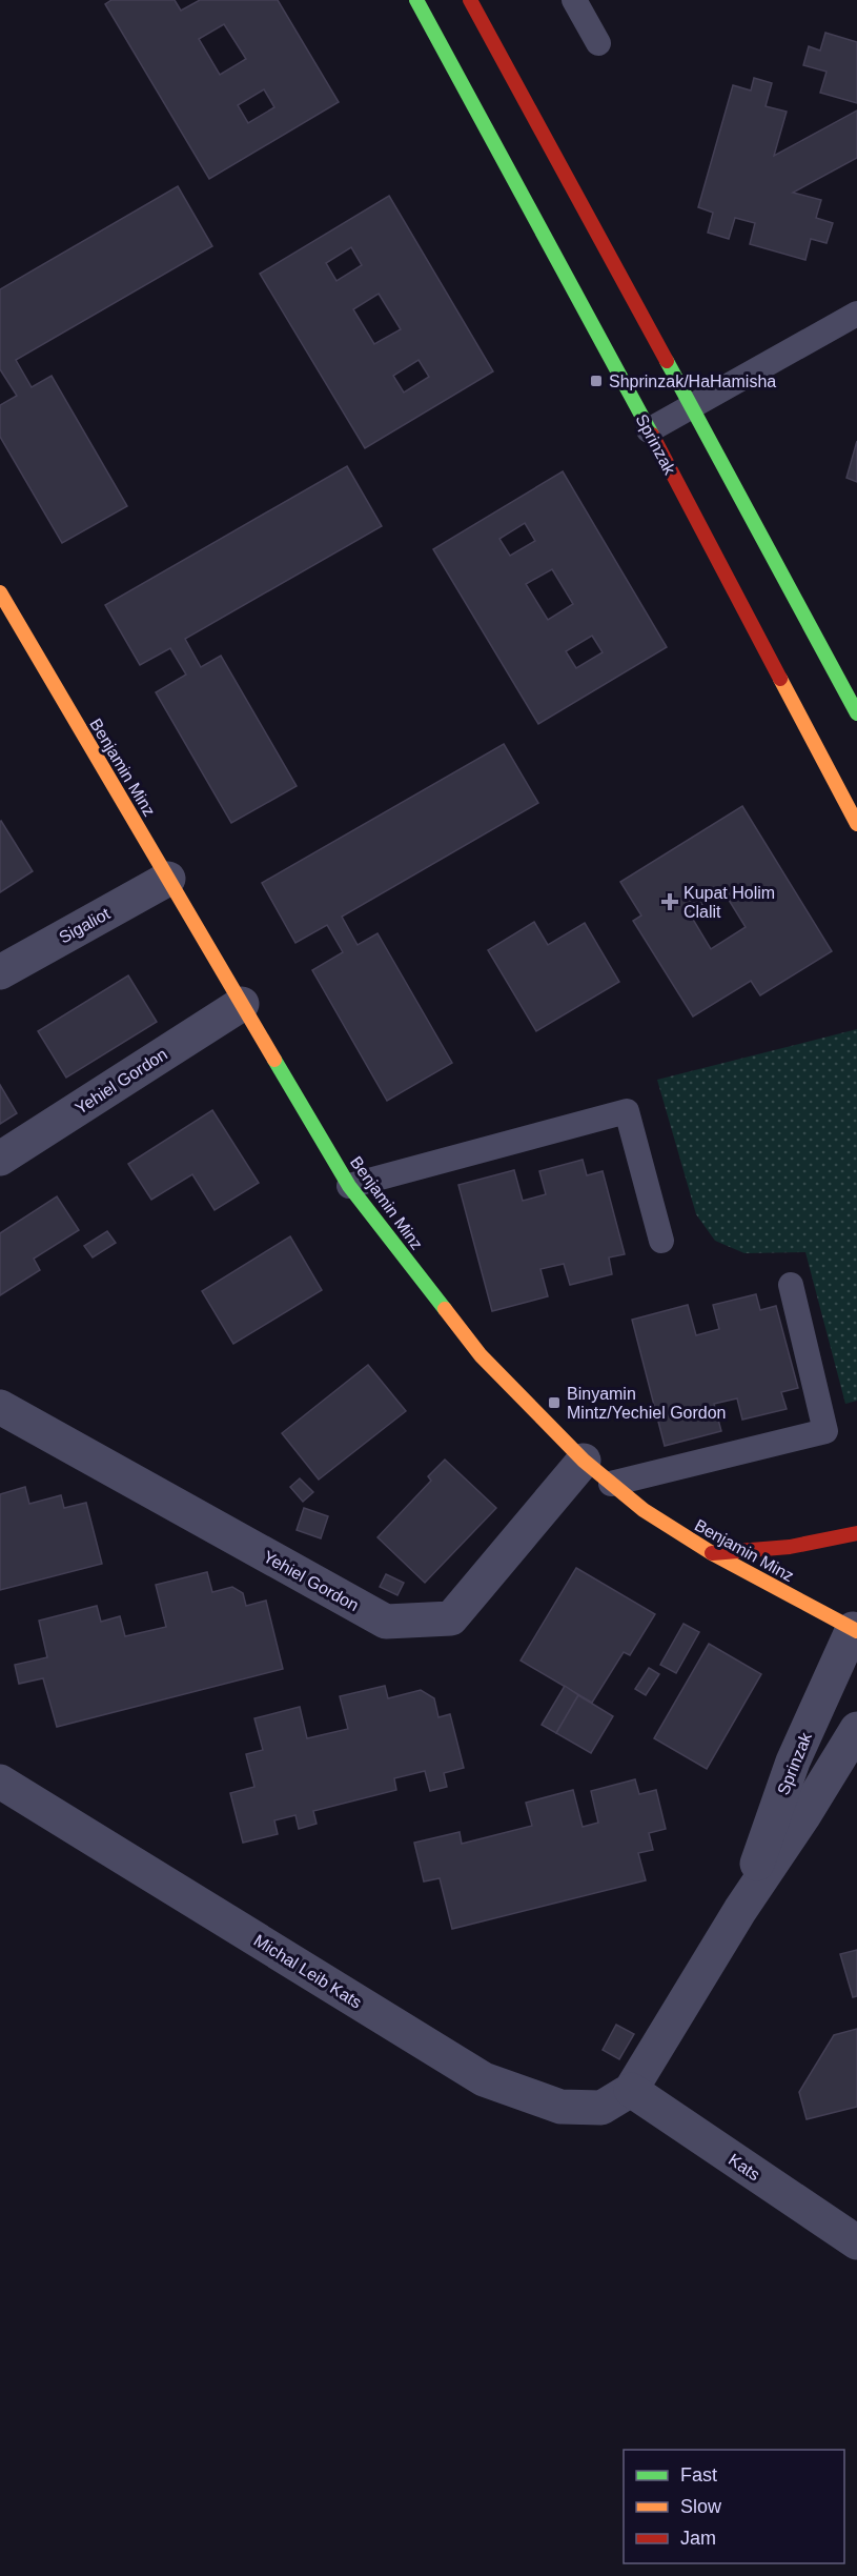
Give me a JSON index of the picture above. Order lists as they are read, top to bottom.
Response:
{
  "streets": {
    "street": [
      "Sprinzak",
      "Benjamin Minz",
      "Sigaliot",
      "Yehiel Gordon",
      "Michal Leib Kats",
      "Kats"
    ]
  },
  "crossings": [
    ["Sprinzak", "Benjamin Minz"],
    ["Sprinzak", "Michal Leib Kats"],
    ["Sprinzak", "Kats"],
    ["Benjamin Minz", "Sigaliot"],
    ["Benjamin Minz", "Yehiel Gordon"],
    ["Michal Leib Kats", "Kats"]
  ],
  "places": {
    "transit": ["Shprinzak/HaHamisha", "Binyamin Mintz/Yechiel Gordon"],
    "health": ["Kupat Holim Clalit"]
  },
  "legend": ["Fast", "Slow", "Jam"]
}
